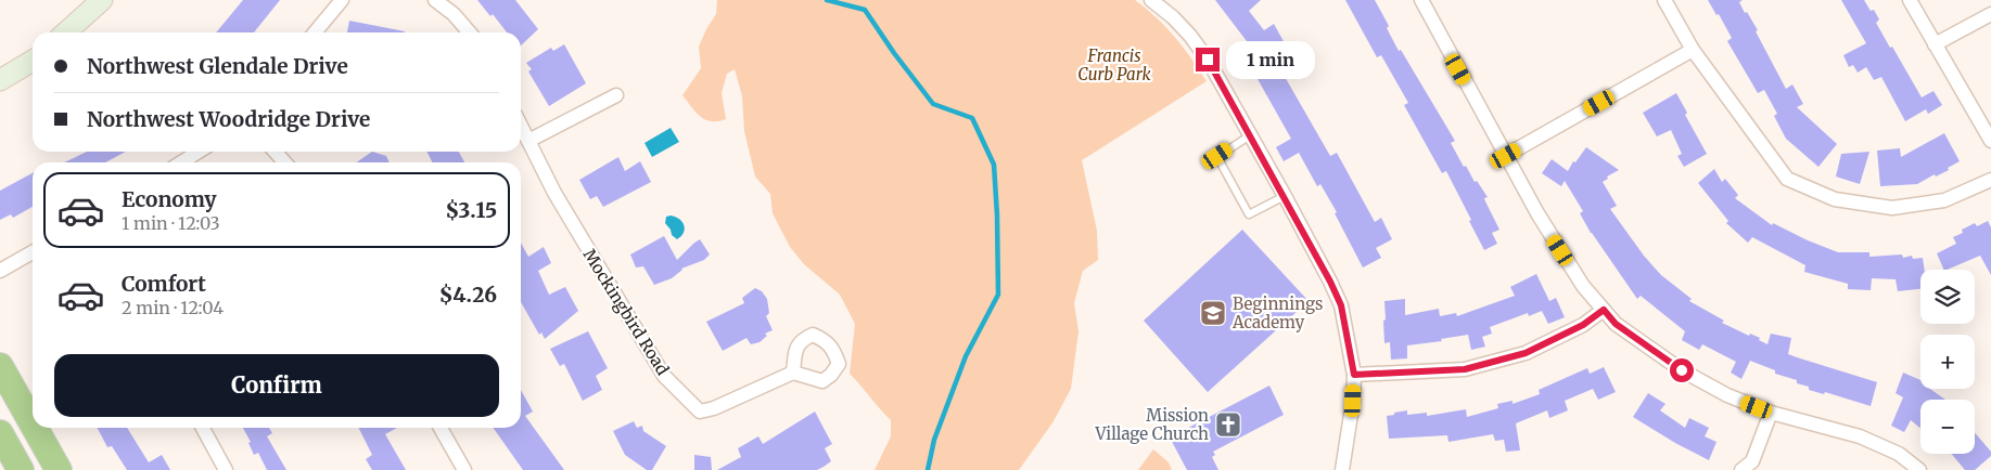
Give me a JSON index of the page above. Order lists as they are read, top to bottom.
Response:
{
  "streets": {
    "street": ["Mockingbird Road"]
  },
  "parks": ["Francis Curb Park"],
  "places": {
    "school or university": ["Beginnings Academy"],
    "church": ["Mission Village Church"]
  },
  "page": {
    "banner": ["Northwest Glendale Drive", "Northwest Woodridge Drive"],
    "bubble": "1 min",
    "list": [
      {
        "name": "Economy",
        "note": "1 min · 12:03",
        "value": "$3.15"
      },
      {
        "name": "Comfort",
        "note": "2 min · 12:04",
        "value": "$4.26"
      }
    ],
    "map_buttons": ["+", "−"],
    "buttons": "Confirm"
  }
}
